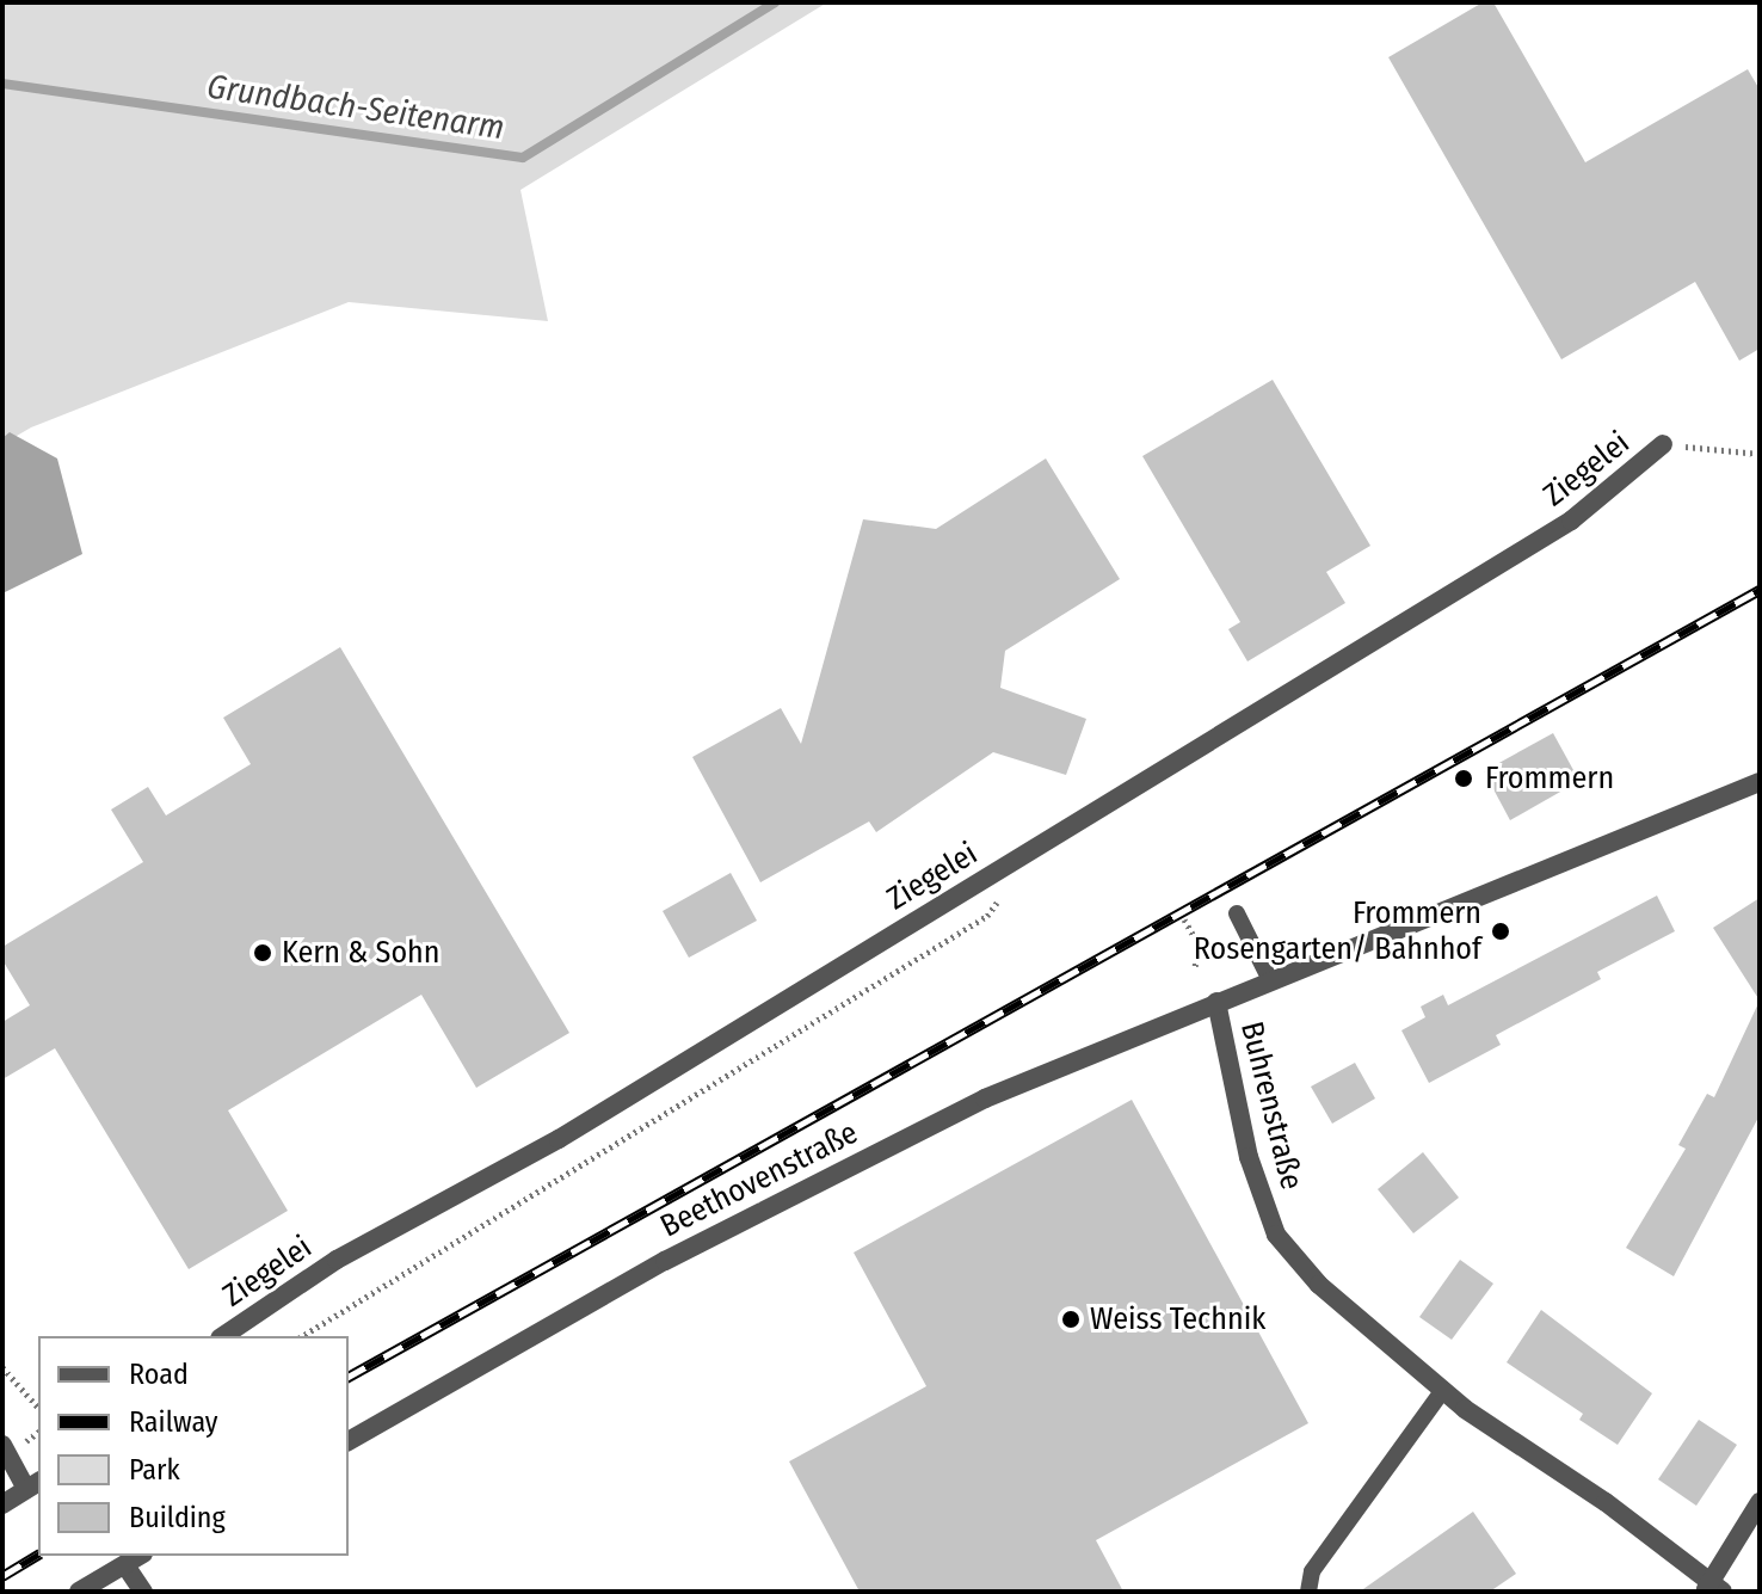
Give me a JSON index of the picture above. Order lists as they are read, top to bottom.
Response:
{
  "streets": {
    "street": ["Ziegelei", "Buhrenstraße", "Beethovenstraße"]
  },
  "crossings": [
    ["Buhrenstraße", "Beethovenstraße"]
  ],
  "water": ["Grundbach-Seitenarm"],
  "places": [
    "Frommern",
    "Frommern Rosengarten/ Bahnhof",
    "Kern & Sohn",
    "Weiss Technik"
  ],
  "legend": [
    "Road",
    "Railway",
    "Park",
    "Building"
  ]
}
